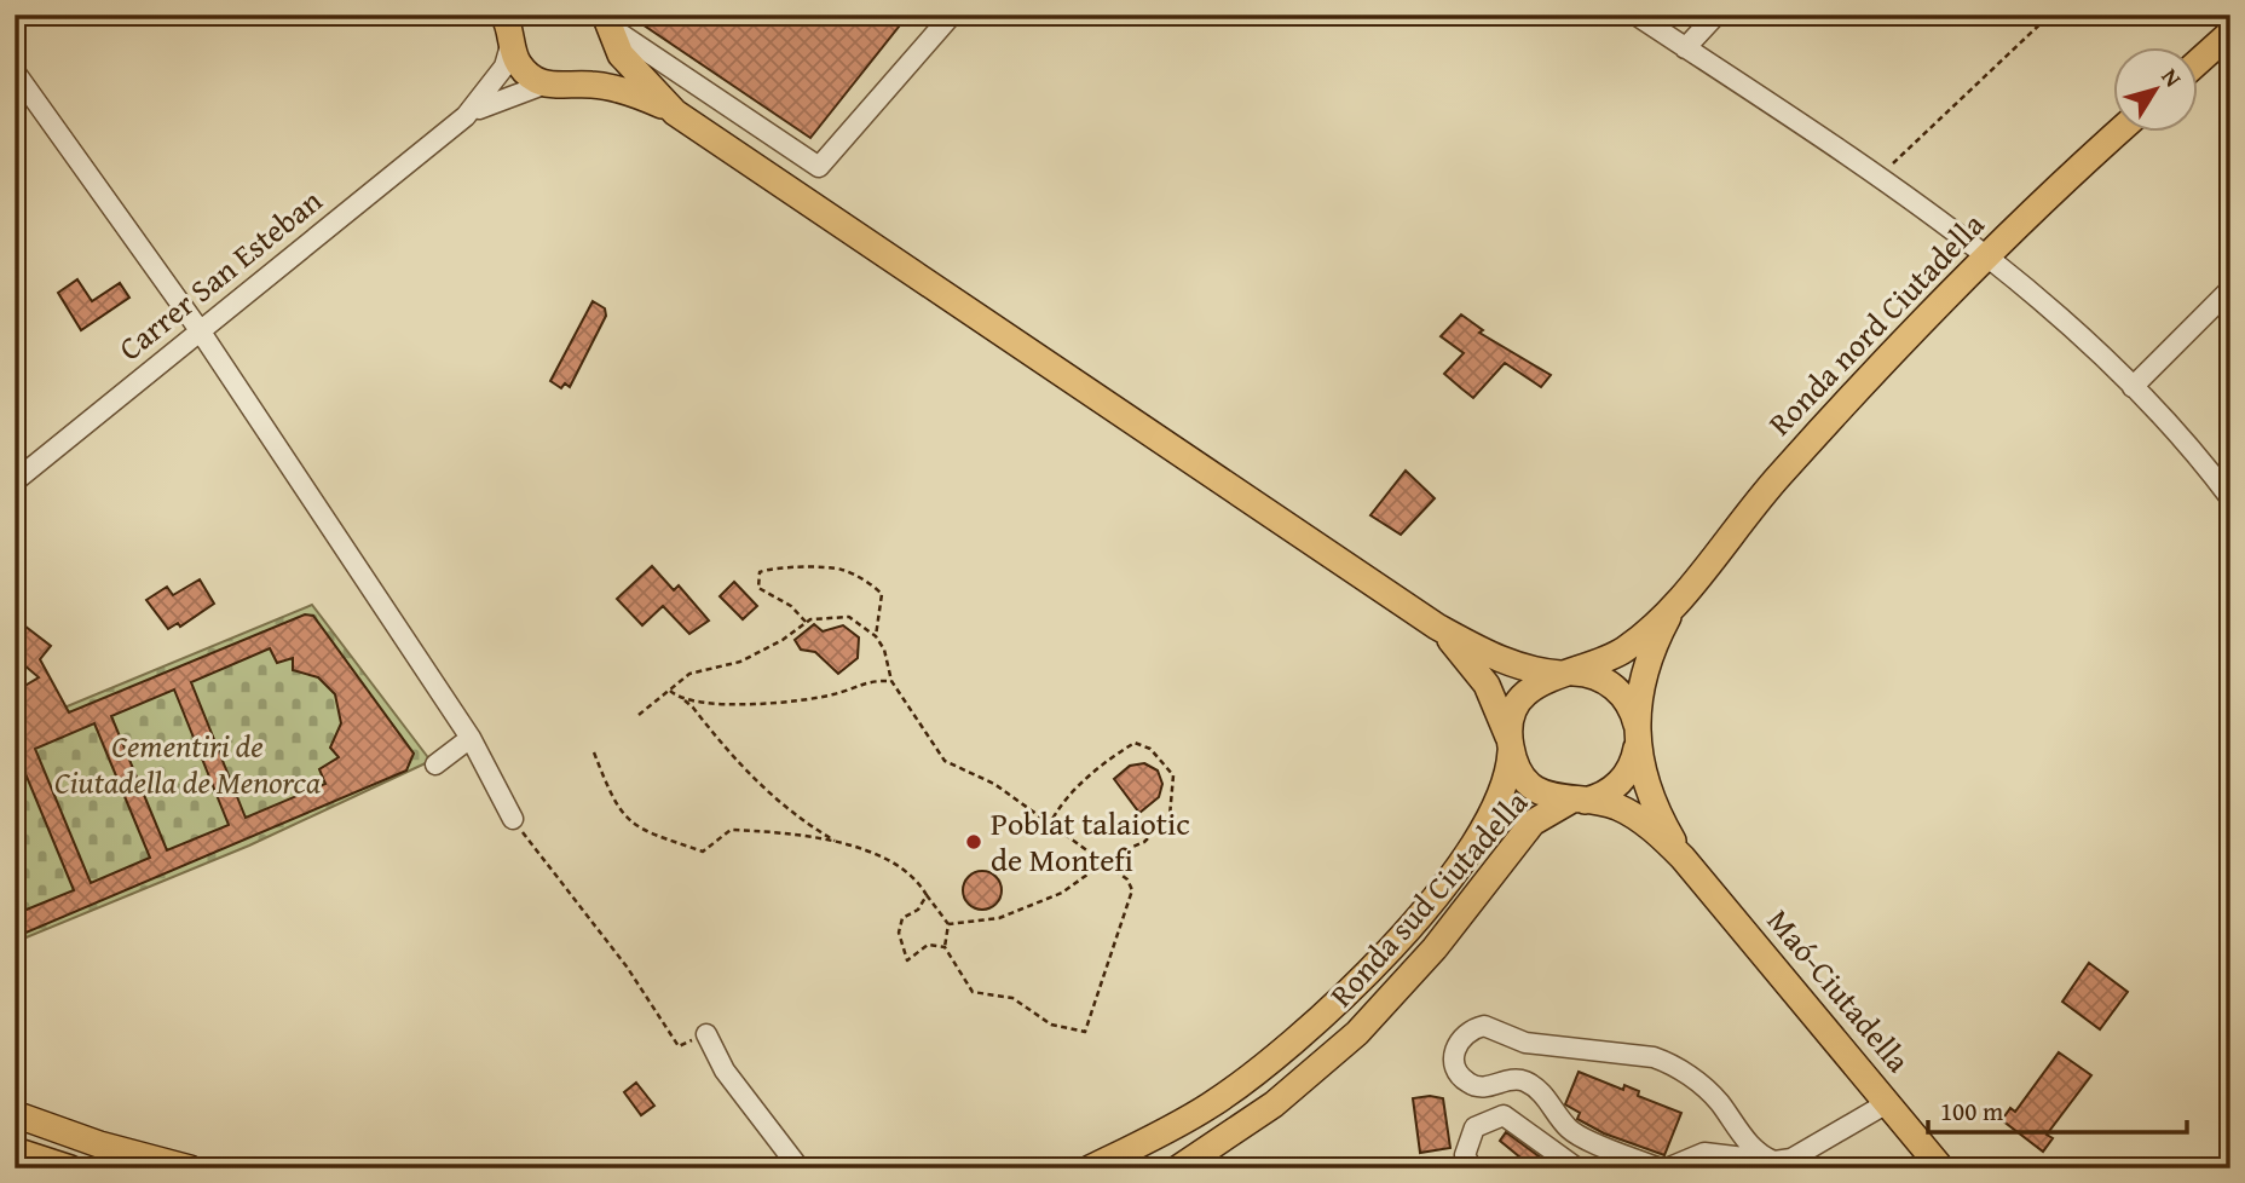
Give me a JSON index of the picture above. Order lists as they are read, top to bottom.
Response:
{
  "streets": {
    "main road": ["Ronda nord Ciutadella", "Ronda sud Ciutadella", "Maó-Ciutadella"],
    "street": ["Carrer San Esteban"]
  },
  "parks": ["Cementiri de Ciutadella de Menorca"],
  "places": ["Poblat talaiotic de Montefi"],
  "scale_bar": "100 m",
  "north": "top right"
}
